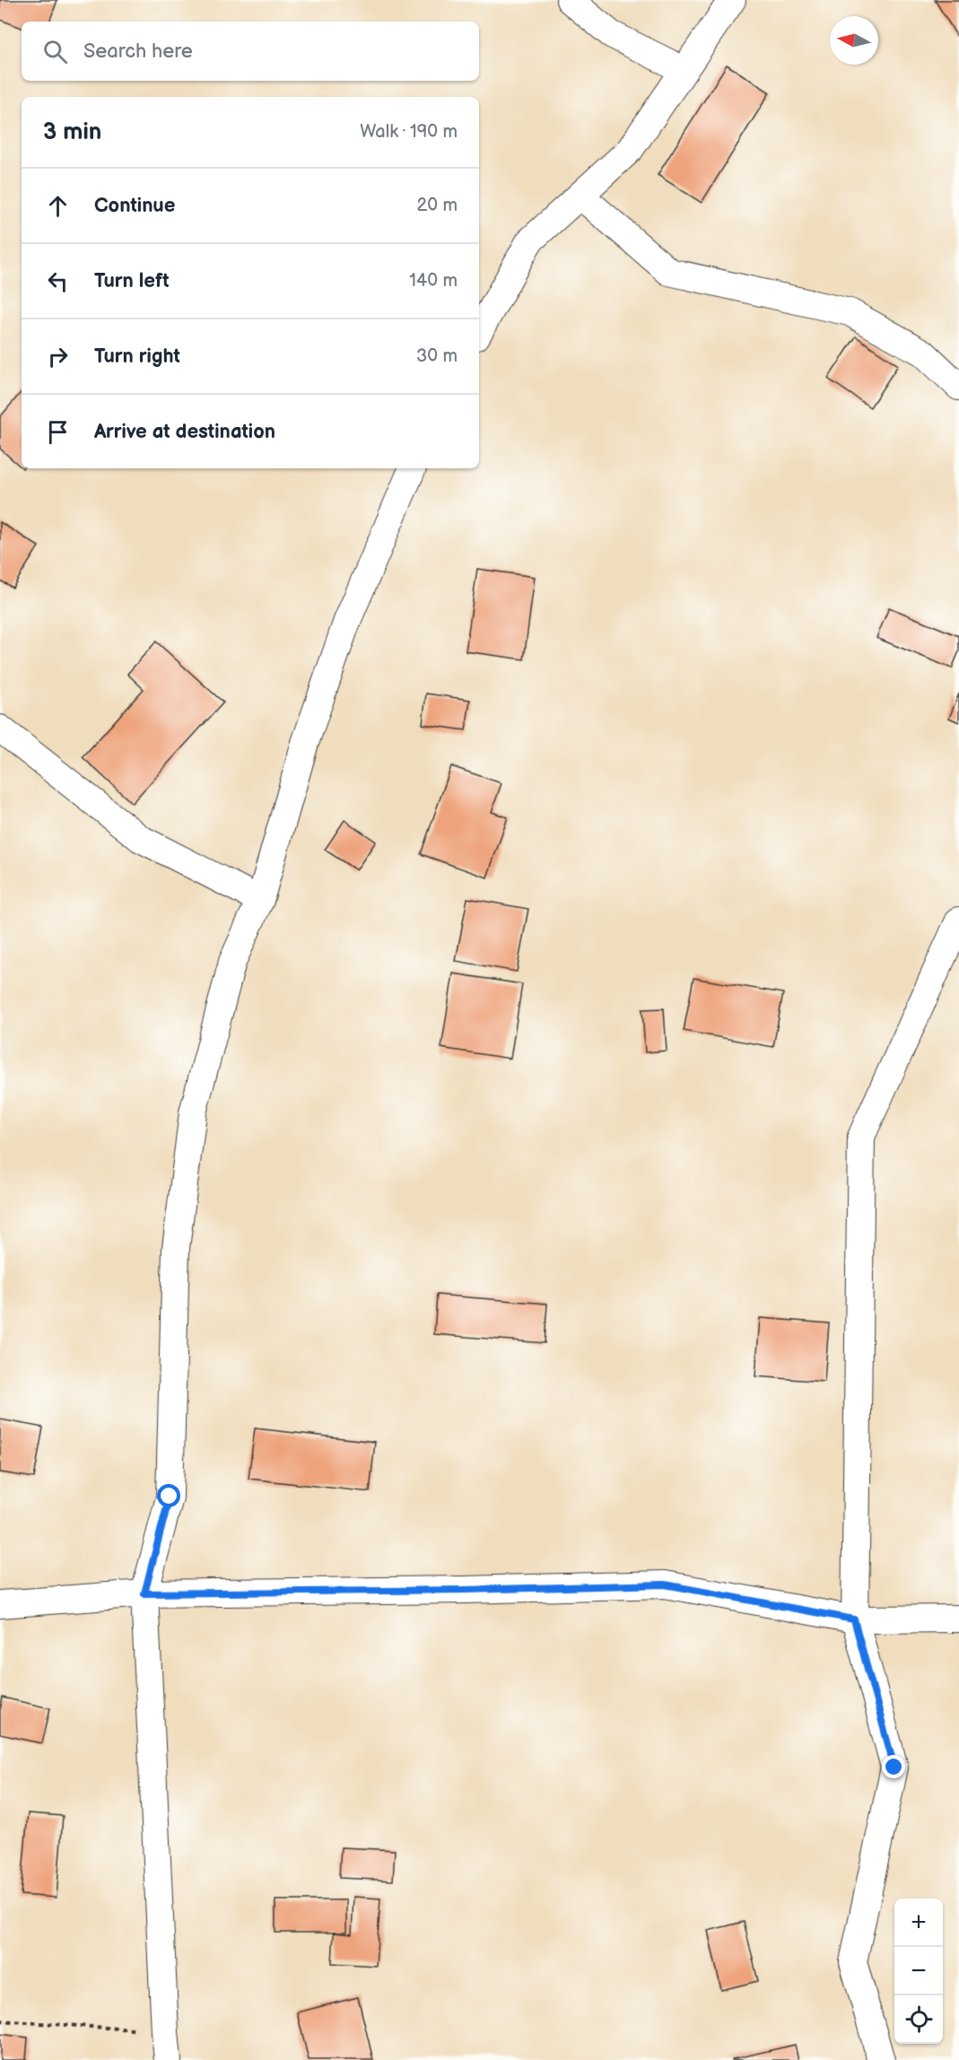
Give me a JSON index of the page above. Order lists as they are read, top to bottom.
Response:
{
  "north": "left",
  "page": {
    "search": "Search here",
    "heading": ["3 min", "Walk · 190 m"],
    "list": [
      ["Continue", "20 m"],
      ["Turn left", "140 m"],
      ["Turn right", "30 m"],
      "Arrive at destination"
    ],
    "map_buttons": ["+", "−"]
  }
}
